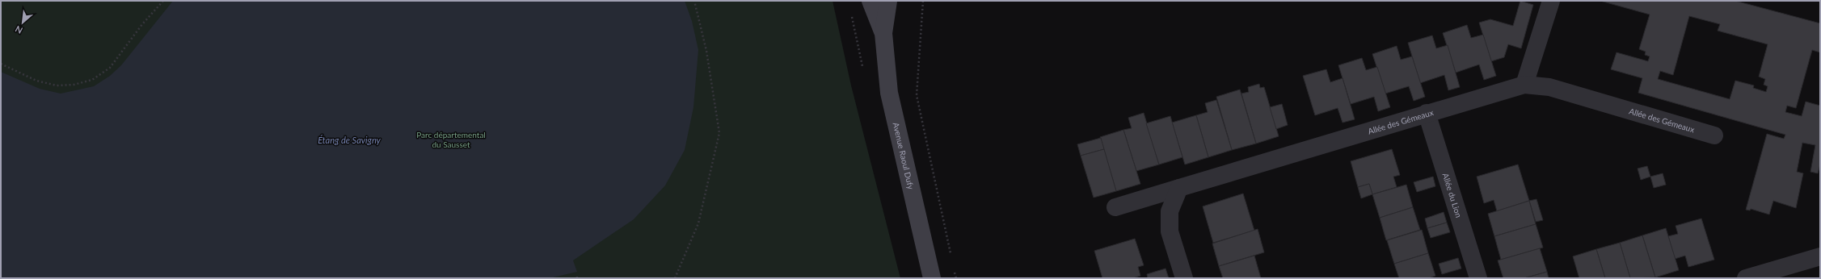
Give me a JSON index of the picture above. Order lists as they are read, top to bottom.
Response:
{
  "streets": {
    "main road": ["Avenue Raoul Dufy"],
    "street": ["Allée des Gémeaux", "Allée du Lion"]
  },
  "crossings": [
    ["Allée des Gémeaux", "Allée du Lion"]
  ],
  "water": ["Étang de Savigny"],
  "parks": ["Parc départemental du Sausset"],
  "north": "bottom left"
}
